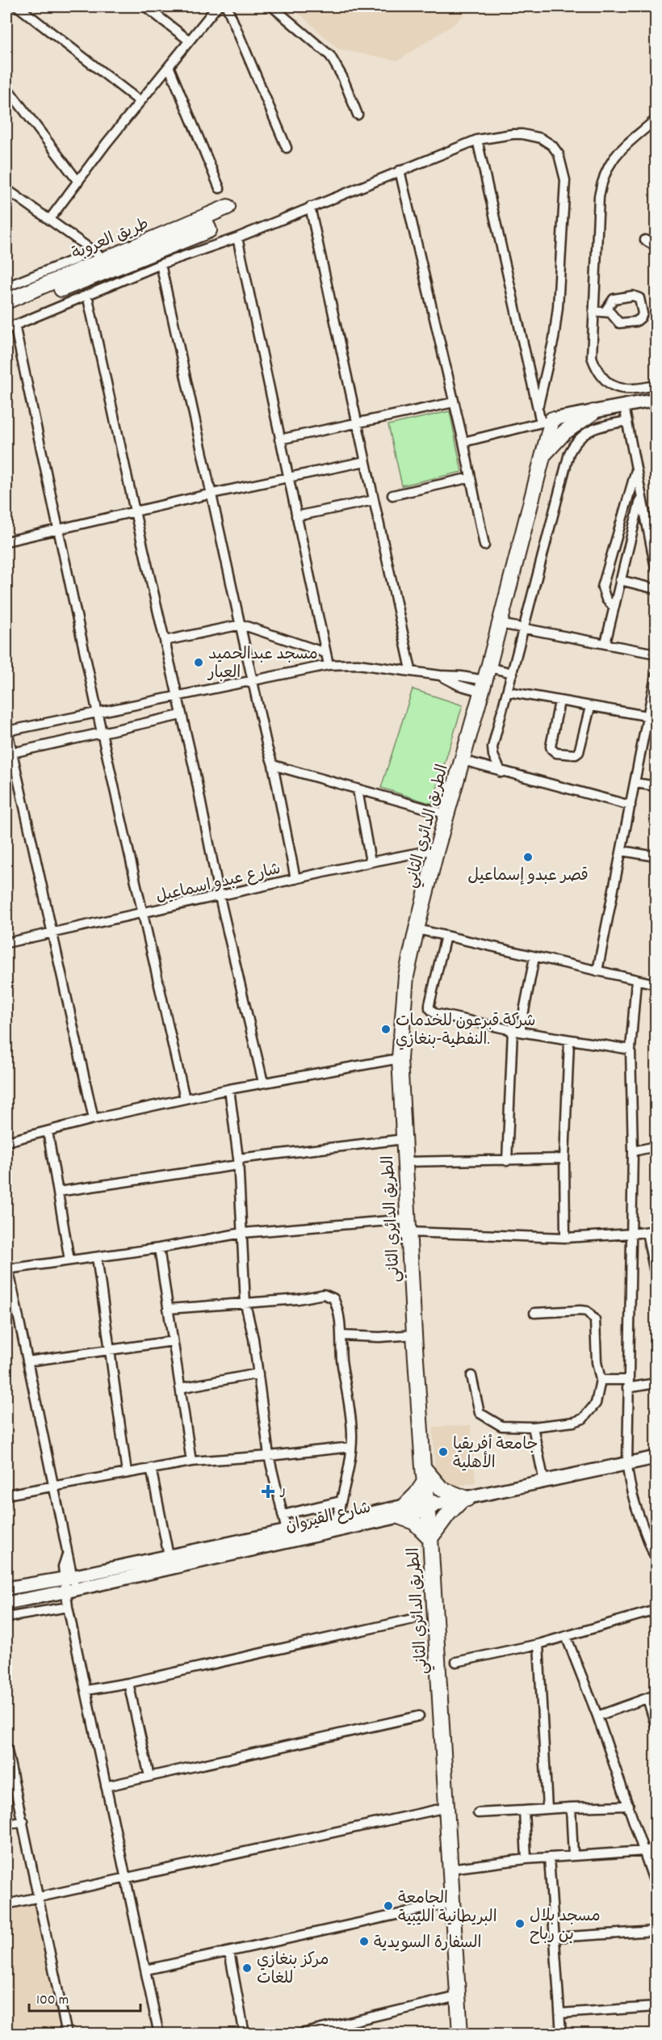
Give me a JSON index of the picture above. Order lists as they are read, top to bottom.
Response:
{
  "streets": {
    "main road": ["طريق العروبة", "الطريق الدائري الثاني", "شارع القيروان"],
    "street": ["شارع عبدو اسماعيل"]
  },
  "crossings": [
    ["الطريق الدائري الثاني", "شارع عبدو اسماعيل"]
  ],
  "places": {
    "other": [
      "مسجد عبدالحميد العبار",
      "قصر عبدو إسماعيل",
      "شركة قبرعون للخدمات النفطية-بنغازي.",
      "جامعة أفريقيا الأهلية",
      "الجامعة البريطانية الليبية",
      "مسجد بلال بن رباح",
      "السفارة السويدية",
      "مركز بنغازي للغات"
    ],
    "health": ["J"]
  },
  "scale_bar": "100 m"
}
